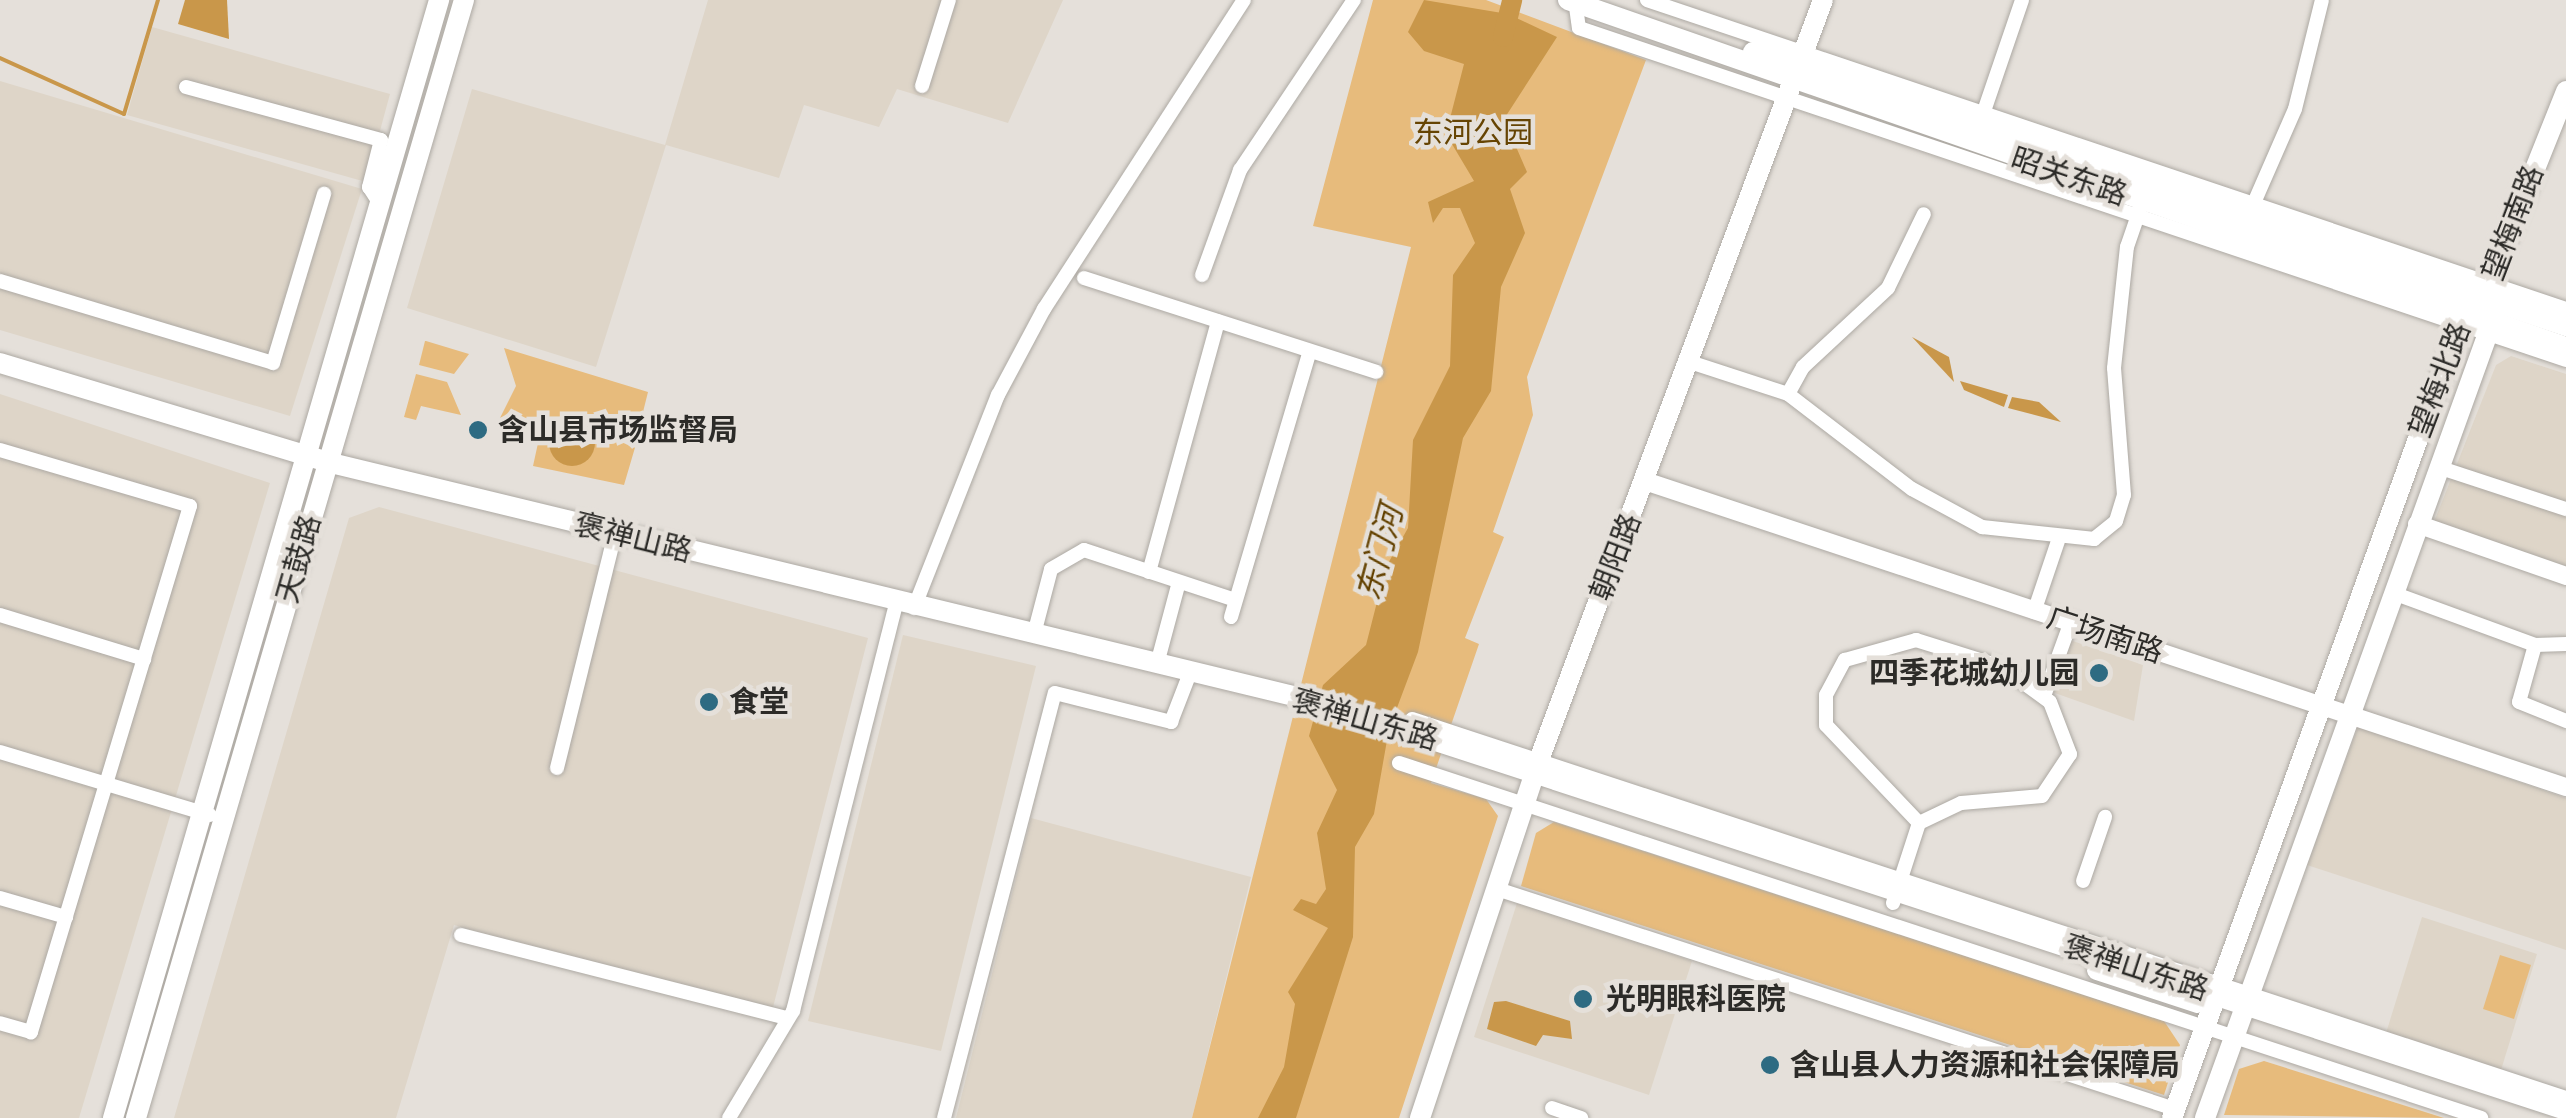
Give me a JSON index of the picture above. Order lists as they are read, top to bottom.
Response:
{
  "streets": {
    "main road": [
      "昭关东路",
      "望梅南路",
      "望梅北路",
      "褒禅山路",
      "朝阳路",
      "天鼓路",
      "褒禅山东路"
    ],
    "street": ["广场南路"]
  },
  "crossings": [
    ["昭关东路", "望梅南路"],
    ["昭关东路", "望梅北路"],
    ["昭关东路", "朝阳路"],
    ["望梅南路", "望梅北路"],
    ["望梅北路", "广场南路"],
    ["望梅北路", "褒禅山东路"],
    ["褒禅山路", "天鼓路"],
    ["褒禅山路", "褒禅山东路"],
    ["朝阳路", "广场南路"],
    ["朝阳路", "褒禅山东路"]
  ],
  "water": ["东门河"],
  "parks": ["东河公园"],
  "places": [
    "含山县市场监督局",
    "四季花城幼儿园",
    "食堂",
    "光明眼科医院",
    "含山县人力资源和社会保障局"
  ]
}
